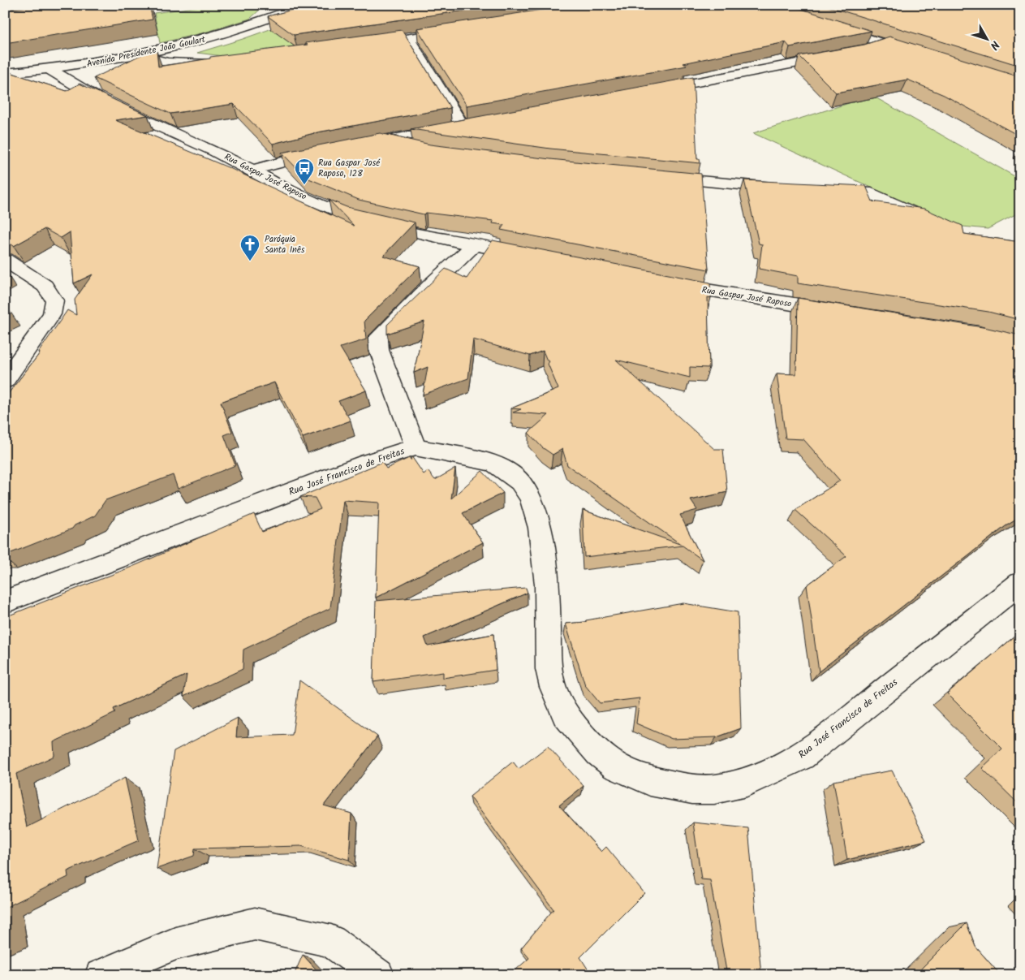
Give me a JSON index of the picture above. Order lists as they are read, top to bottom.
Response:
{
  "streets": {
    "street": ["Avenida Presidente João Goulart", "Rua Gaspar José Raposo", "Rua José Francisco de Freitas"]
  },
  "crossings": [
    ["Avenida Presidente João Goulart", "Rua Gaspar José Raposo"]
  ],
  "places": {
    "bus stop": ["Rua Gaspar José Raposo, 128"],
    "church": ["Paróquia Santa Inês"]
  },
  "north": "bottom right"
}
